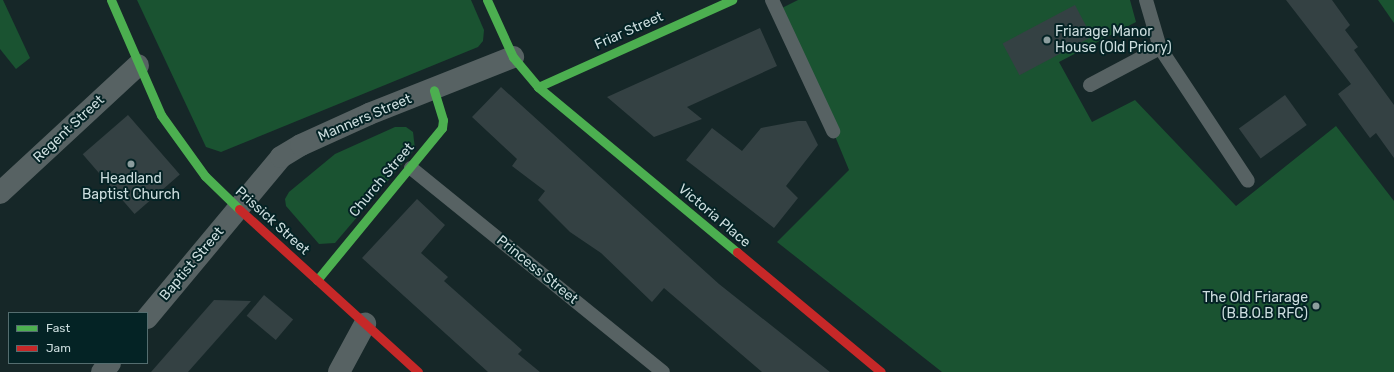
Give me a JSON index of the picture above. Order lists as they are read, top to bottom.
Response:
{
  "streets": {
    "street": [
      "Friar Street",
      "Manners Street",
      "Regent Street",
      "Church Street",
      "Victoria Place",
      "Prissick Street",
      "Baptist Street"
    ],
    "lane": ["Princess Street"]
  },
  "crossings": [
    ["Friar Street", "Victoria Place"],
    ["Manners Street", "Church Street"],
    ["Manners Street", "Victoria Place"],
    ["Manners Street", "Prissick Street"],
    ["Manners Street", "Baptist Street"],
    ["Regent Street", "Prissick Street"],
    ["Church Street", "Prissick Street"],
    ["Church Street", "Princess Street"],
    ["Prissick Street", "Baptist Street"]
  ],
  "places": ["Friarage Manor House (Old Priory)", "Headland Baptist Church", "The Old Friarage (B.B.O.B RFC)"],
  "legend": ["Fast", "Jam"]
}
